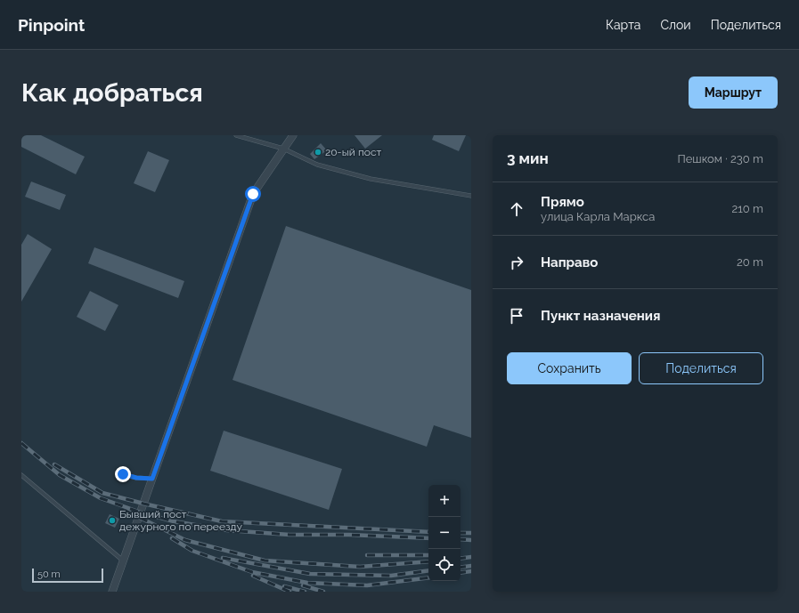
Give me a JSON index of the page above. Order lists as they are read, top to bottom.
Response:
{
  "places": ["20-ый пост", "Бывший пост дежурного по переезду"],
  "scale_bar": "50 m",
  "page": {
    "header": "Pinpoint",
    "nav": ["Карта", "Слои", "Поделиться"],
    "buttons": [
      "Маршрут",
      ["Сохранить", "Поделиться"]
    ],
    "title": "Как добраться",
    "heading": ["3 мин", "Пешком · 230 m"],
    "list": [
      ["Прямо", "улица Карла Маркса", "210 m"],
      ["Направо", "20 m"],
      "Пункт назначения"
    ],
    "map_buttons": ["+", "−"],
    "scale": "50 m"
  }
}
